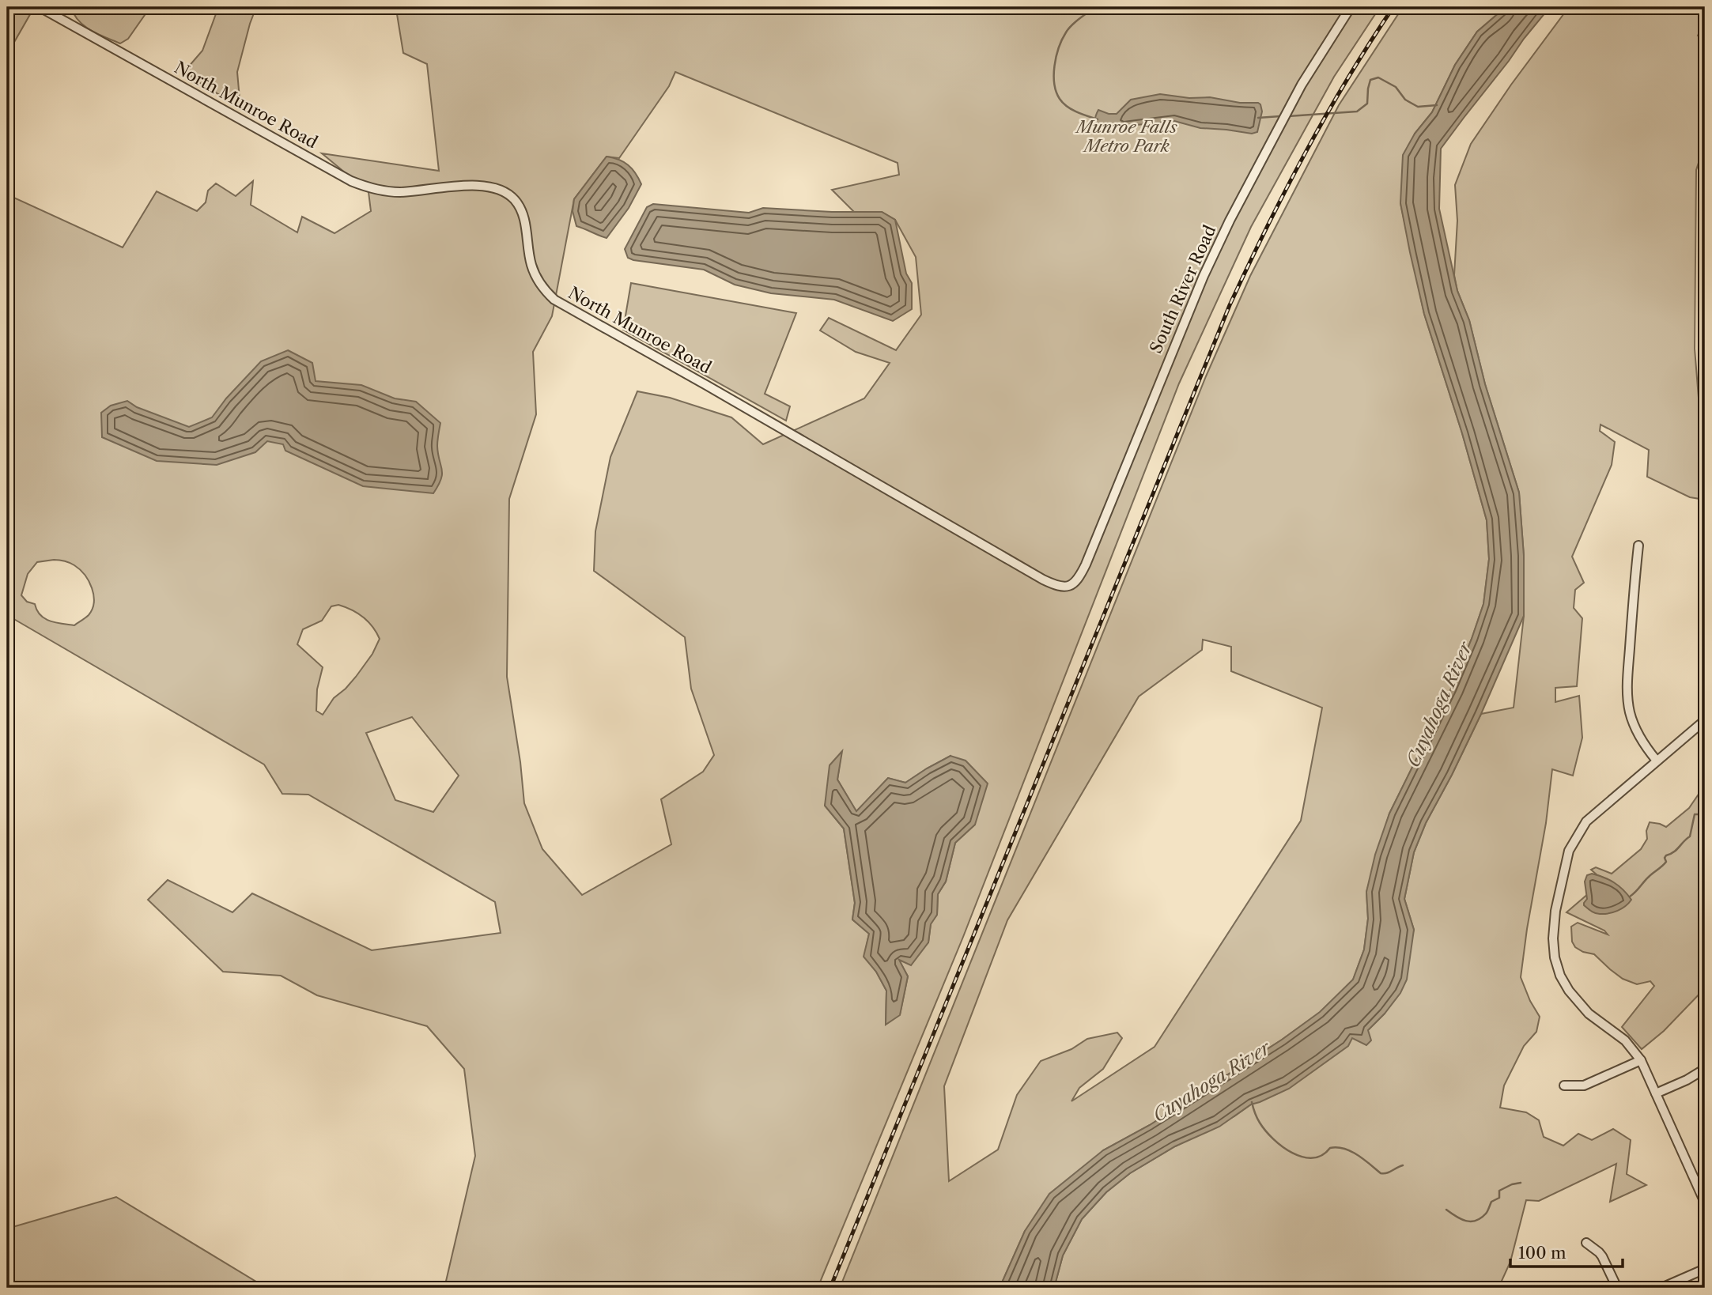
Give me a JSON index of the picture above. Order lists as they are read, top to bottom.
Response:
{
  "streets": {
    "street": ["North Munroe Road", "South River Road"]
  },
  "crossings": [
    ["North Munroe Road", "South River Road"]
  ],
  "water": ["Cuyahoga River"],
  "parks": ["Munroe Falls Metro Park"],
  "scale_bar": "100 m"
}
